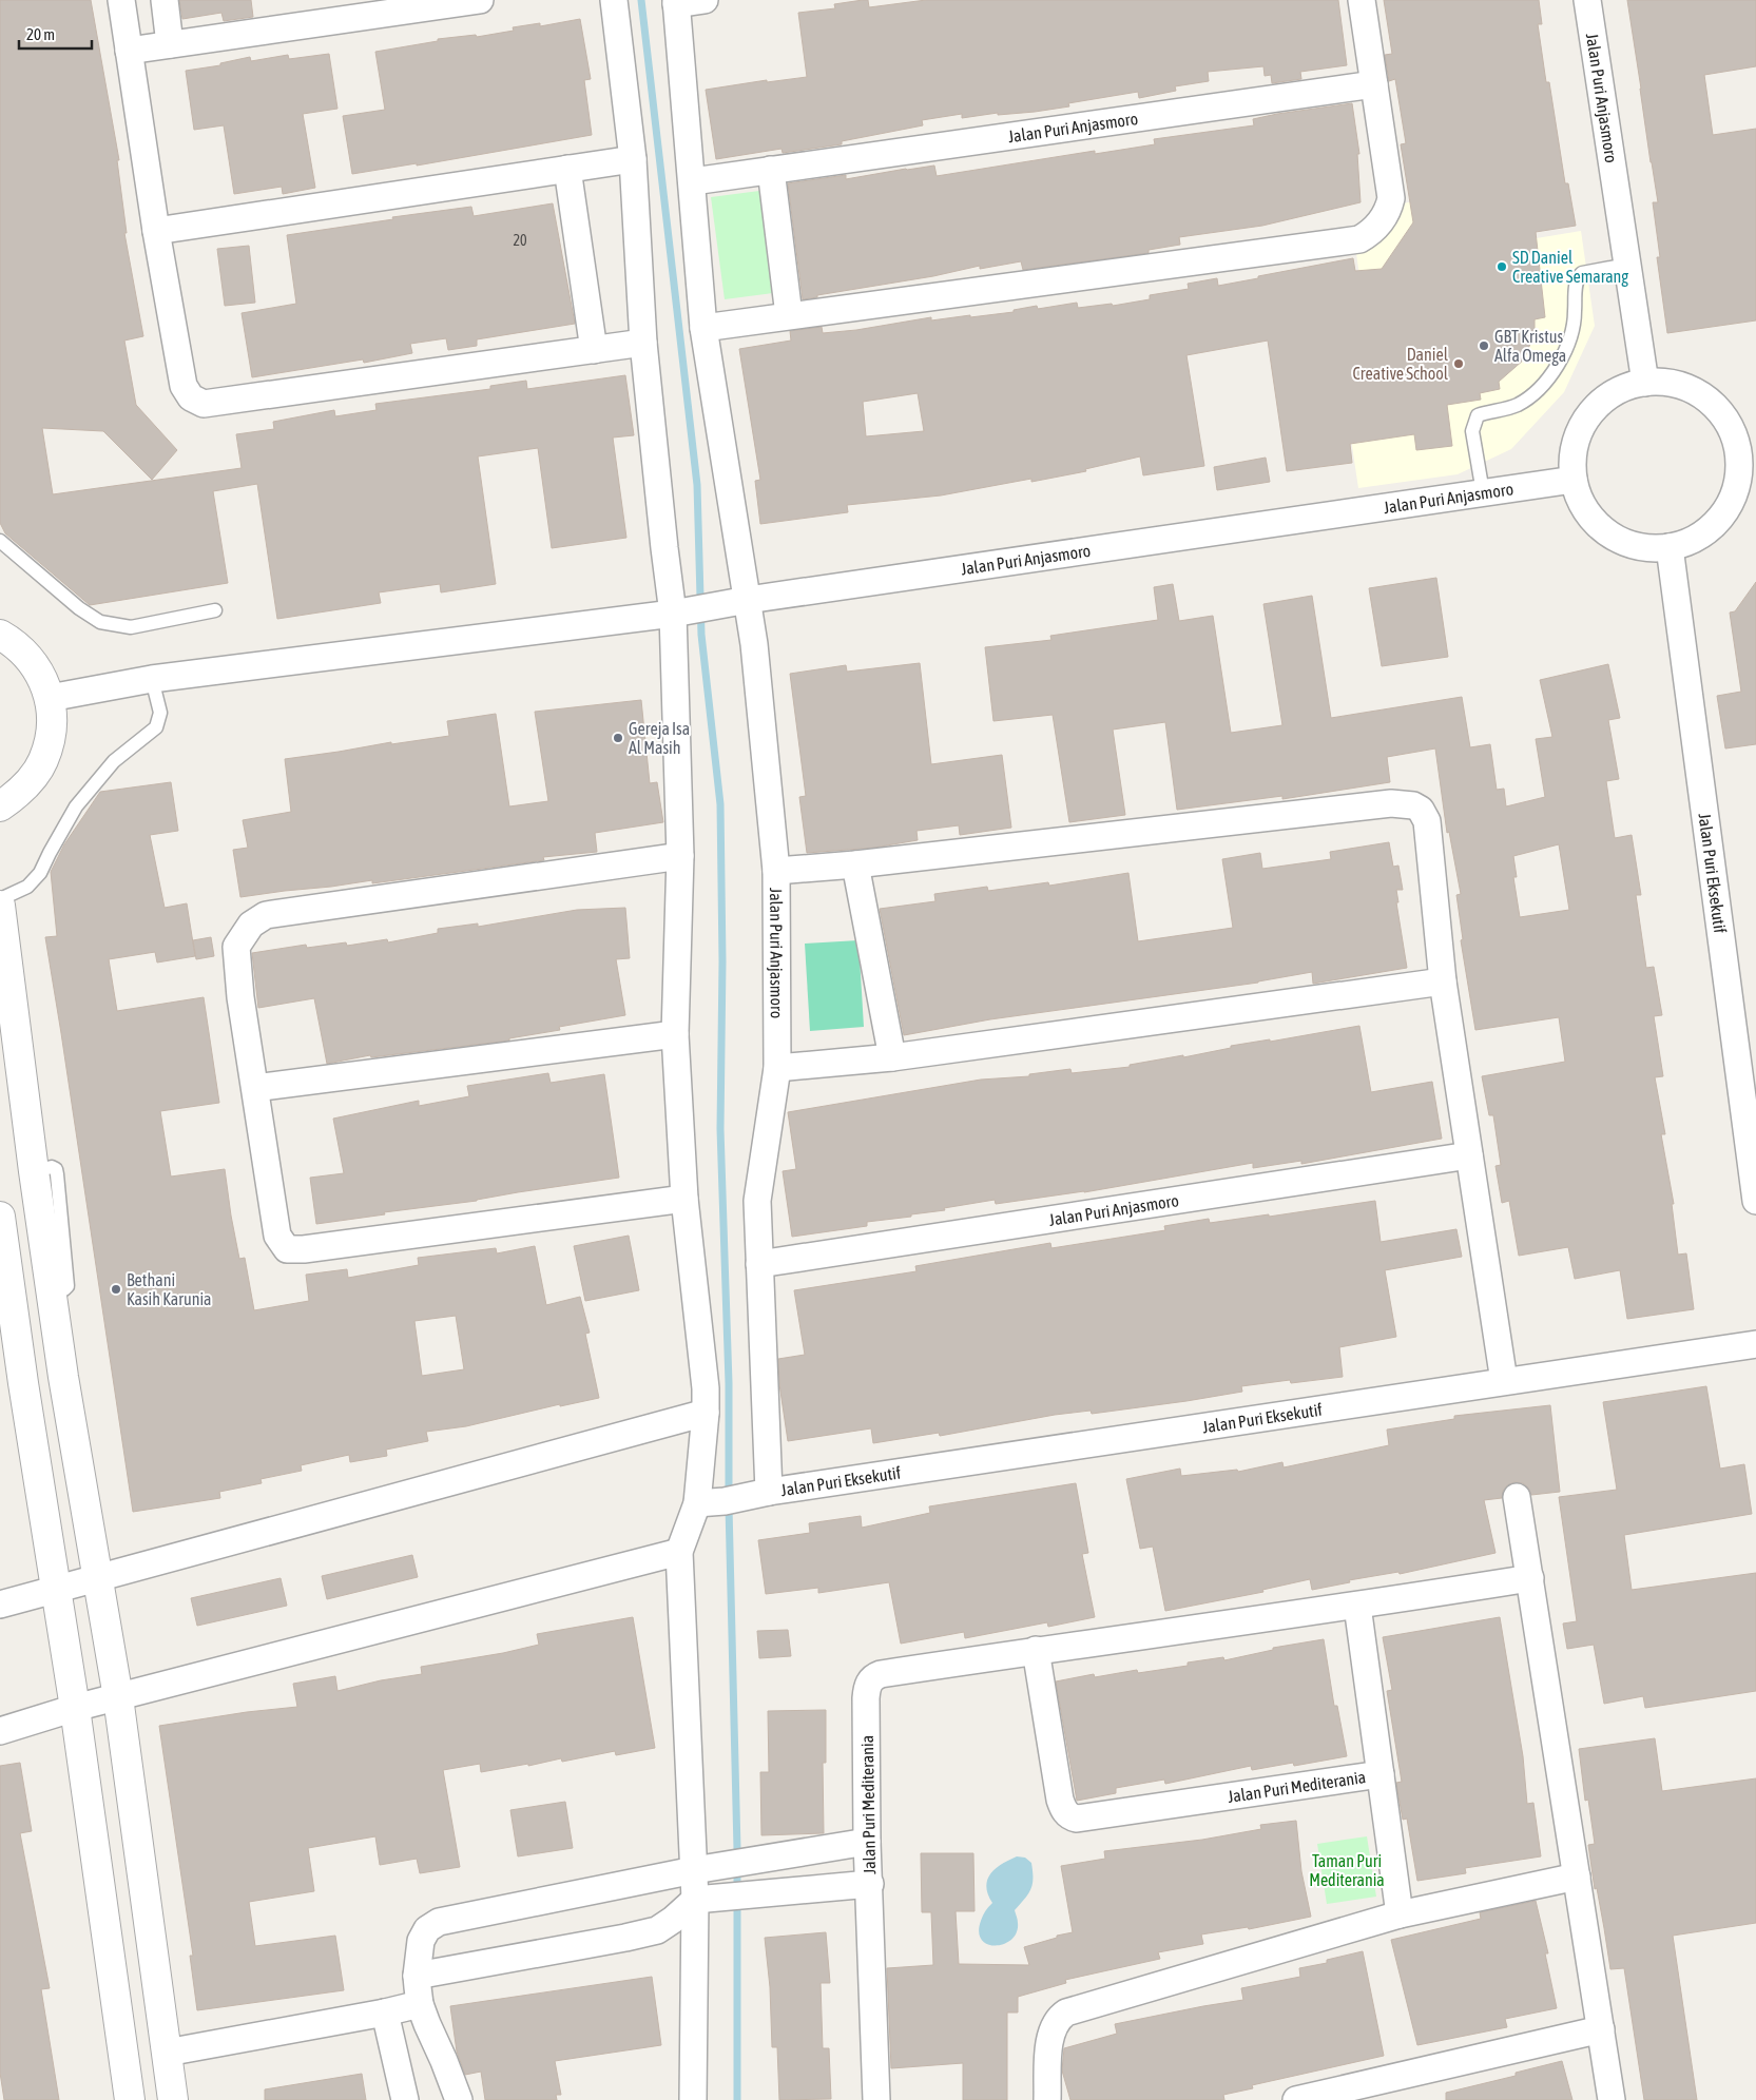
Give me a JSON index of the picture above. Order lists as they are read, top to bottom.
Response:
{
  "streets": {
    "street": ["Jalan Puri Anjasmoro", "Jalan Puri Eksekutif", "Jalan Puri Mediterania"]
  },
  "crossings": [
    ["Jalan Puri Anjasmoro", "Jalan Puri Eksekutif"]
  ],
  "parks": ["Taman Puri Mediterania"],
  "places": [
    "SD Daniel Creative Semarang",
    "GBT Kristus Alfa Omega",
    "Daniel Creative School",
    "Gereja Isa Al Masih",
    "Bethani Kasih Karunia"
  ],
  "house_numbers": ["20"],
  "scale_bar": "20 m"
}
